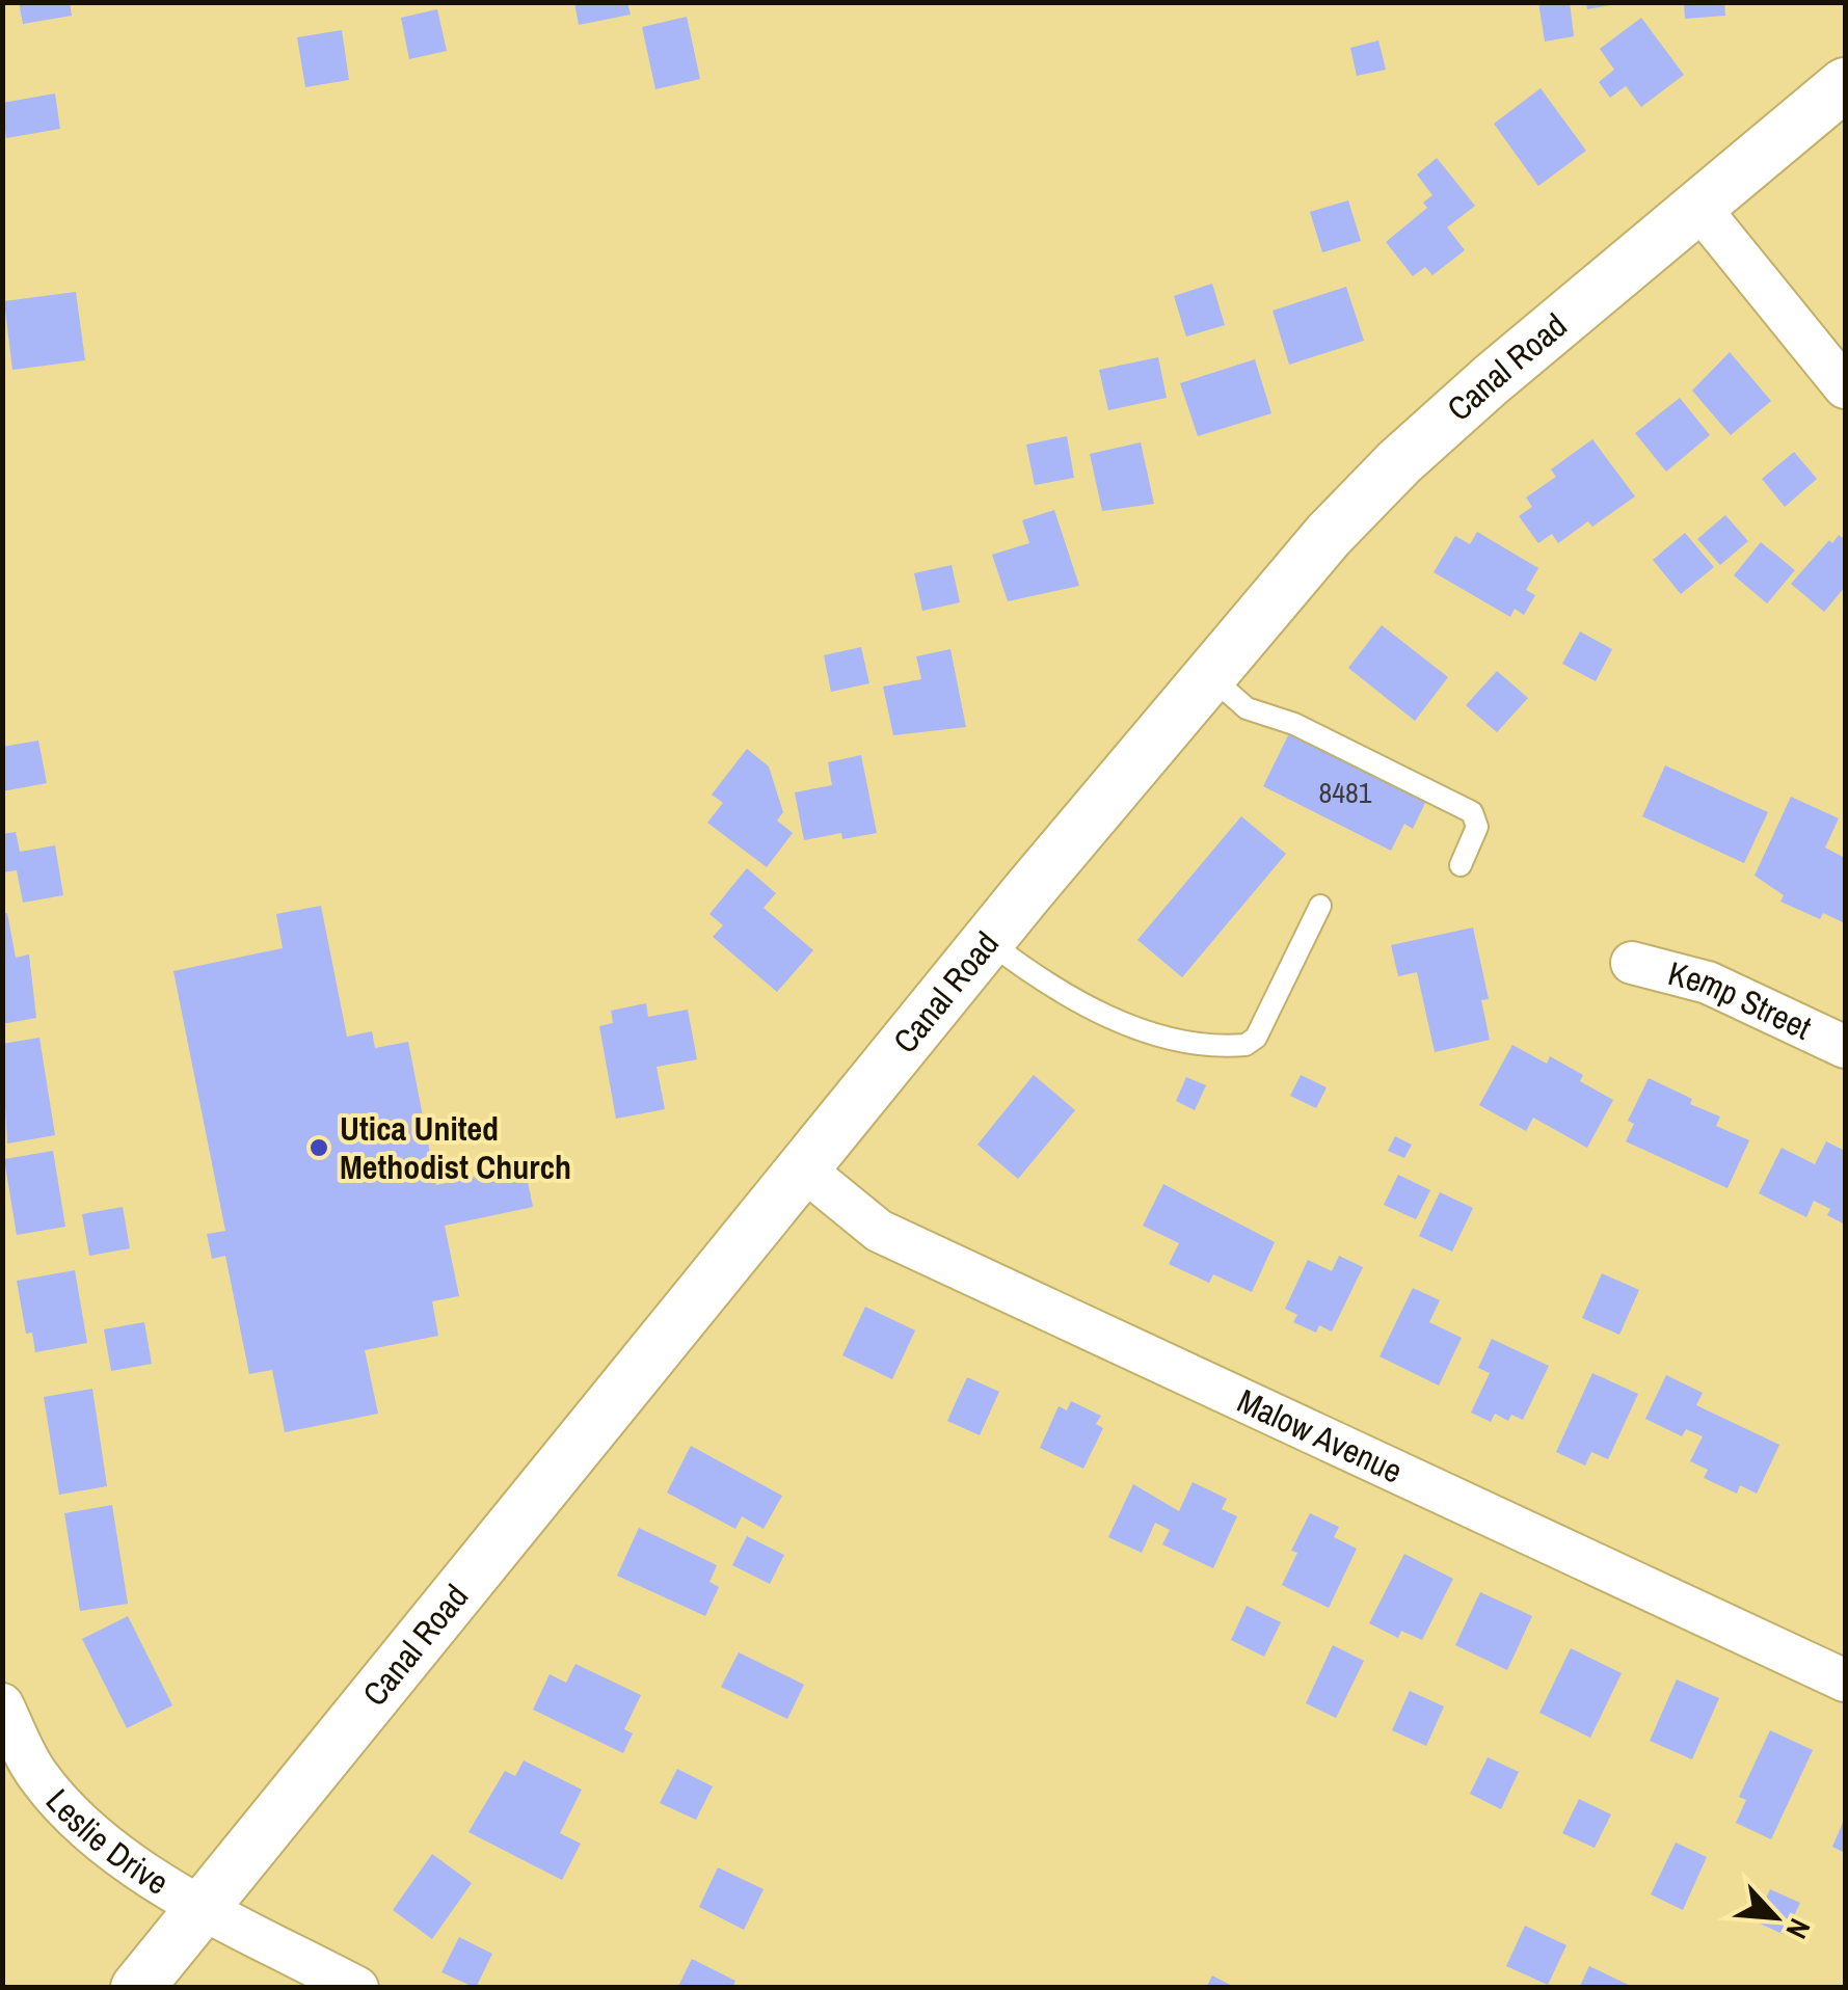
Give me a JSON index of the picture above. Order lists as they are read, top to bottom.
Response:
{
  "streets": {
    "street": [
      "Canal Road",
      "Kemp Street",
      "Malow Avenue",
      "Leslie Drive"
    ]
  },
  "crossings": [
    ["Canal Road", "Malow Avenue"],
    ["Canal Road", "Leslie Drive"]
  ],
  "places": ["Utica United Methodist Church"],
  "house_numbers": ["8481"],
  "north": "bottom right"
}
